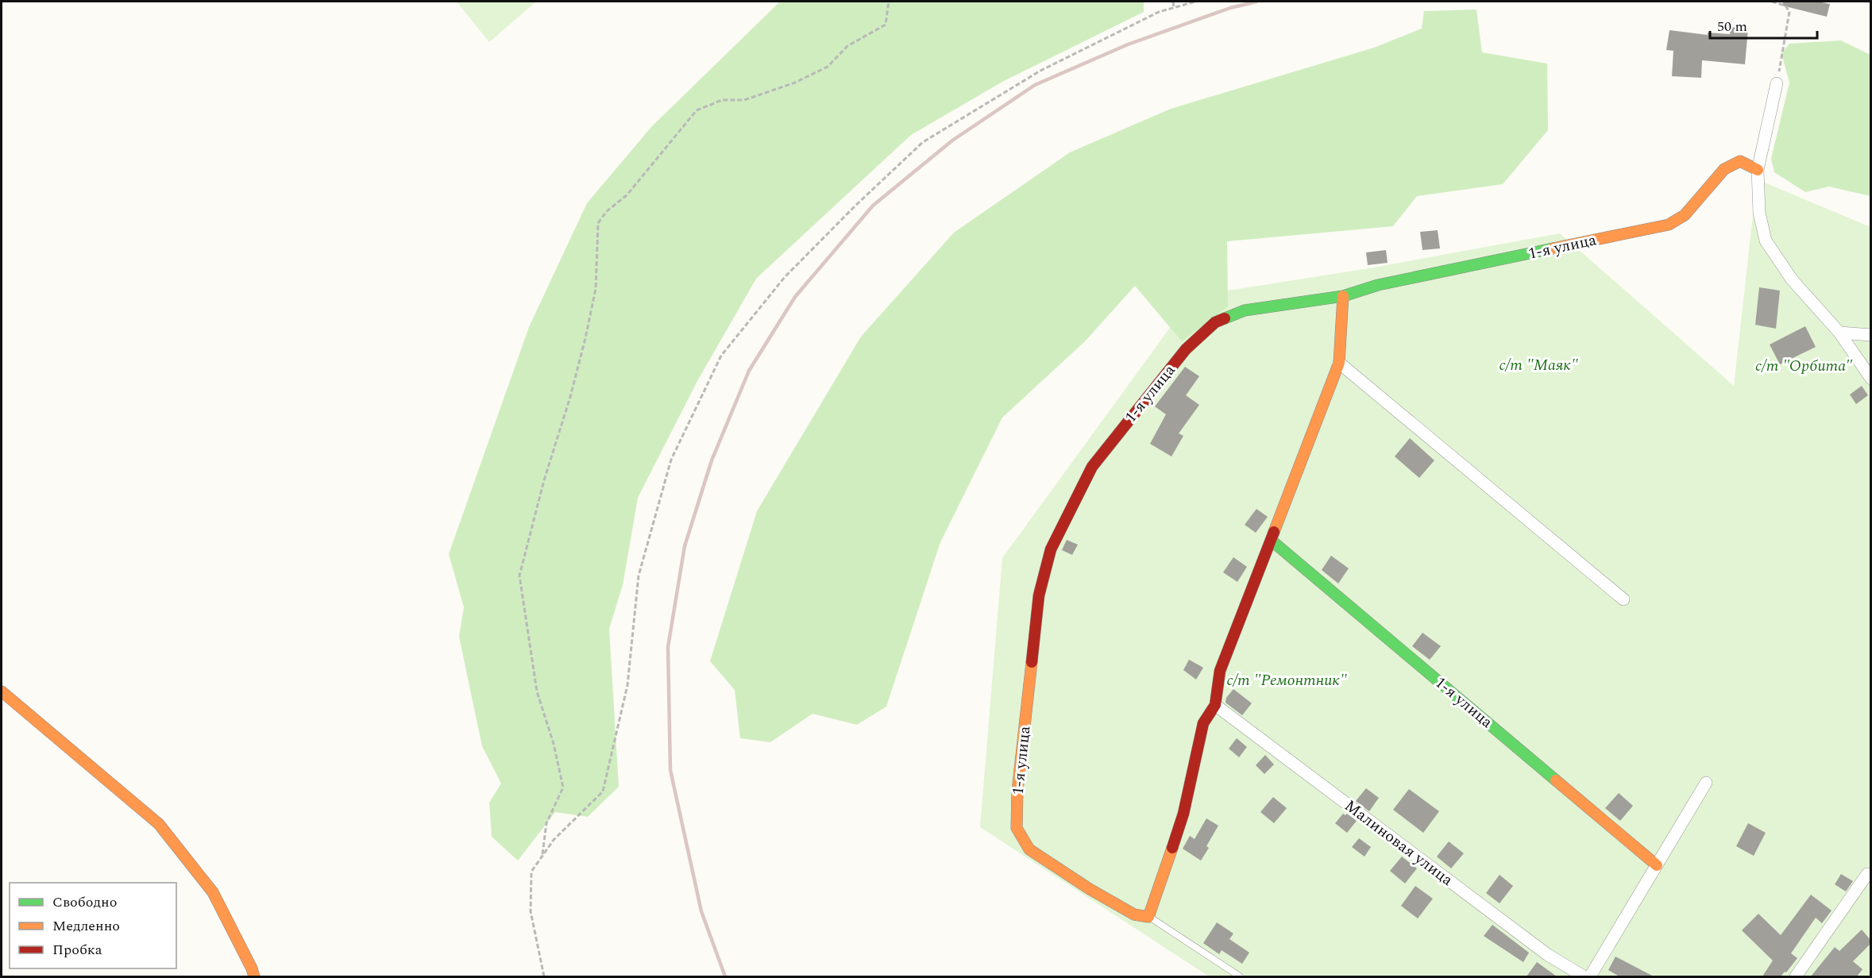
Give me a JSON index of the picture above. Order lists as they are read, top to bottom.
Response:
{
  "streets": {
    "street": ["1-я улица", "Малиновая улица"]
  },
  "parks": ["с/т \"Маяк\"", "с/т \"Орбита\"", "с/т \"Ремонтник\""],
  "legend": ["Свободно", "Медленно", "Пробка"],
  "scale_bar": "50 m"
}
